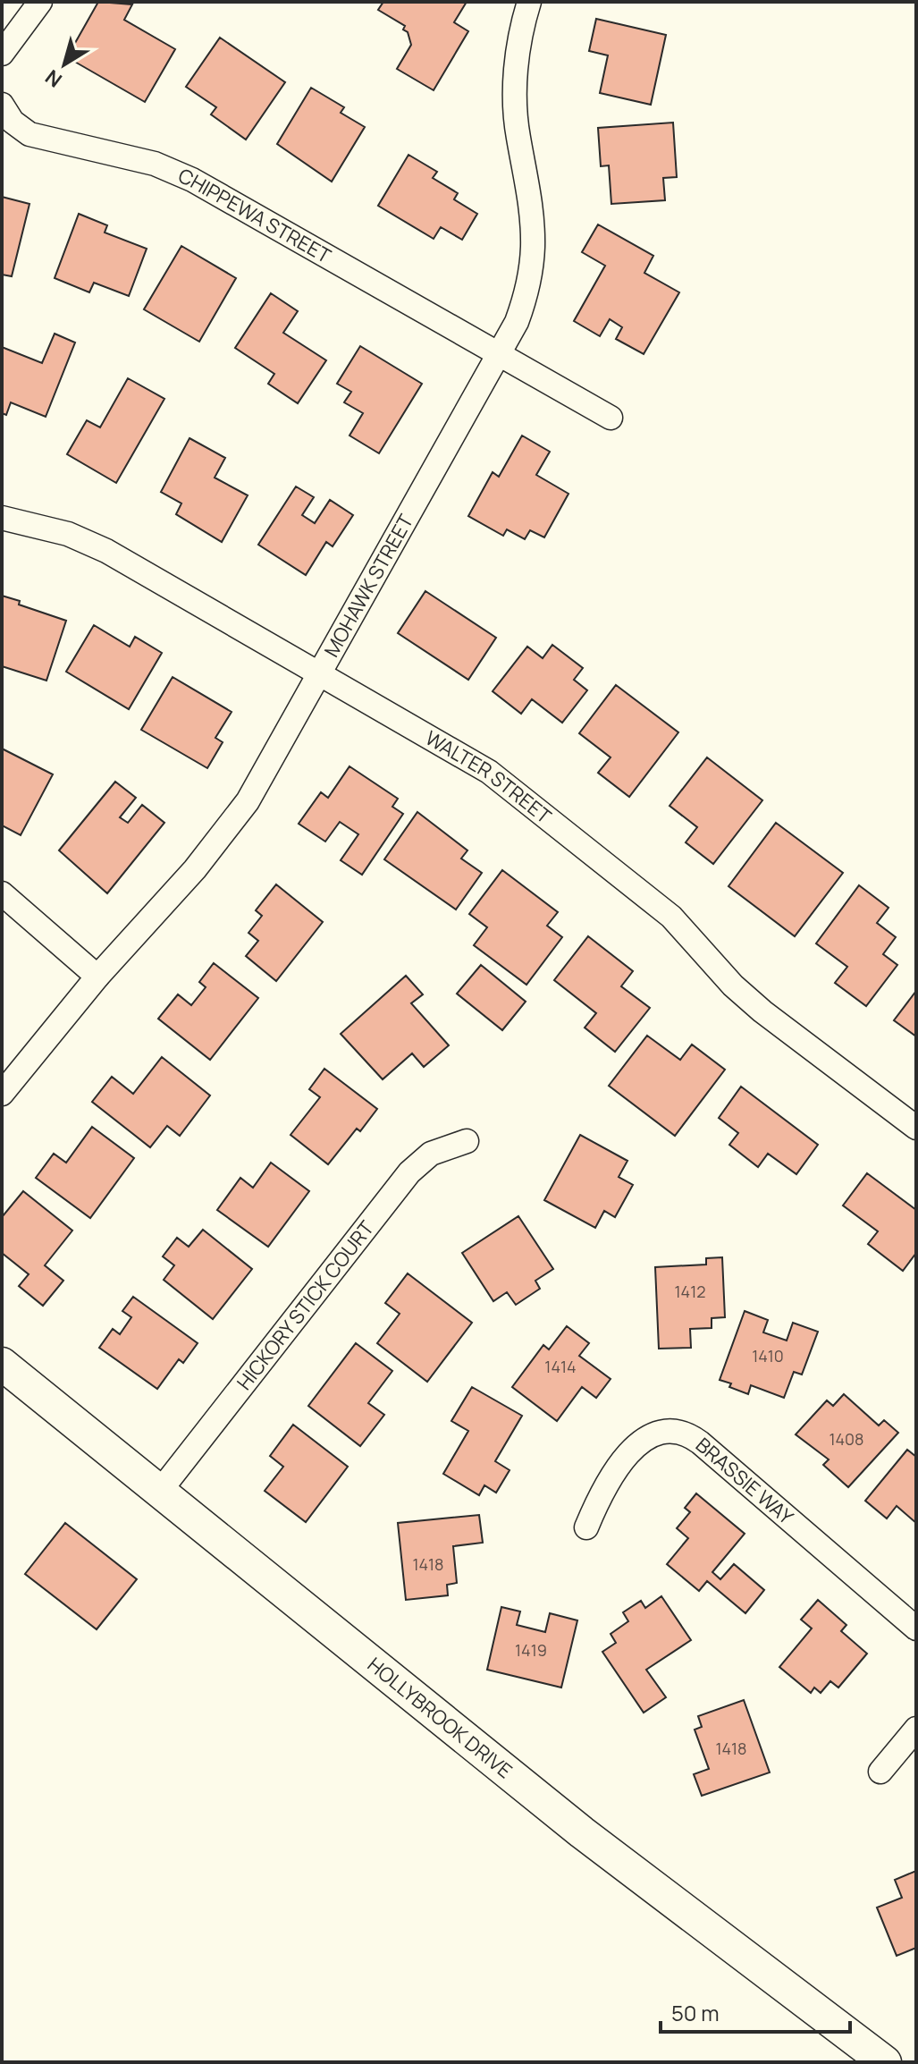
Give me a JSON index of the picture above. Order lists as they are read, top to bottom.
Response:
{
  "streets": {
    "street": [
      "CHIPPEWA STREET",
      "MOHAWK STREET",
      "WALTER STREET",
      "HICKORY STICK COURT",
      "BRASSIE WAY",
      "HOLLYBROOK DRIVE"
    ]
  },
  "crossings": [
    ["CHIPPEWA STREET", "MOHAWK STREET"],
    ["MOHAWK STREET", "WALTER STREET"],
    ["HICKORY STICK COURT", "HOLLYBROOK DRIVE"]
  ],
  "house_numbers": [
    "1412",
    "1410",
    "1414",
    "1408",
    "1418",
    "1419",
    "1418"
  ],
  "scale_bar": "50 m",
  "north": "bottom left"
}
